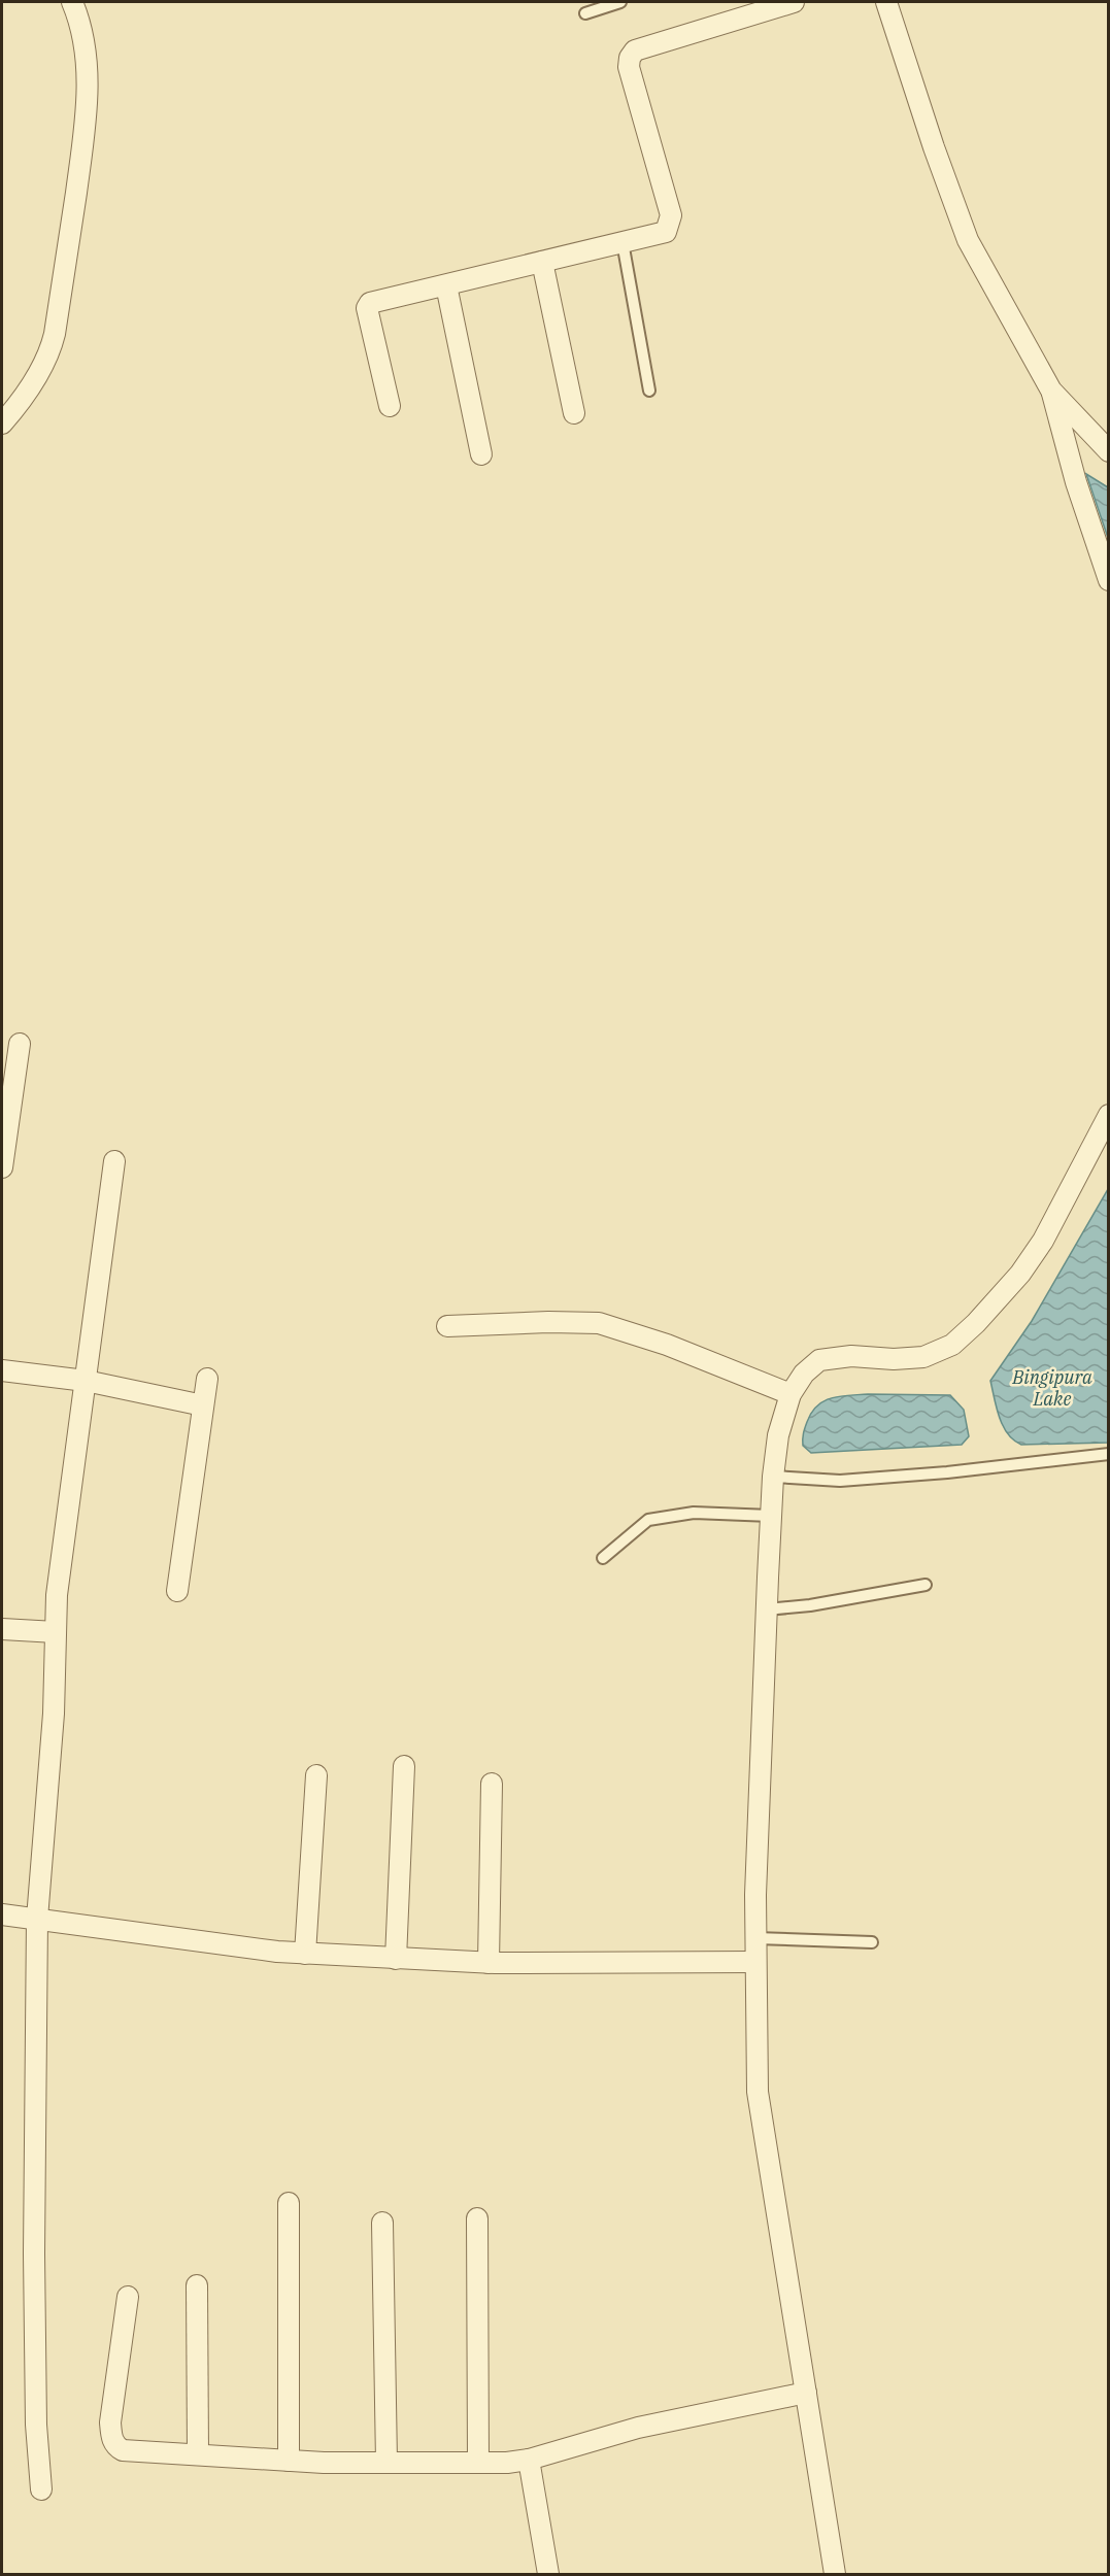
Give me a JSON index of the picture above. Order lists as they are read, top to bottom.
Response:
{
  "water": ["Bingipura Lake"]
}
